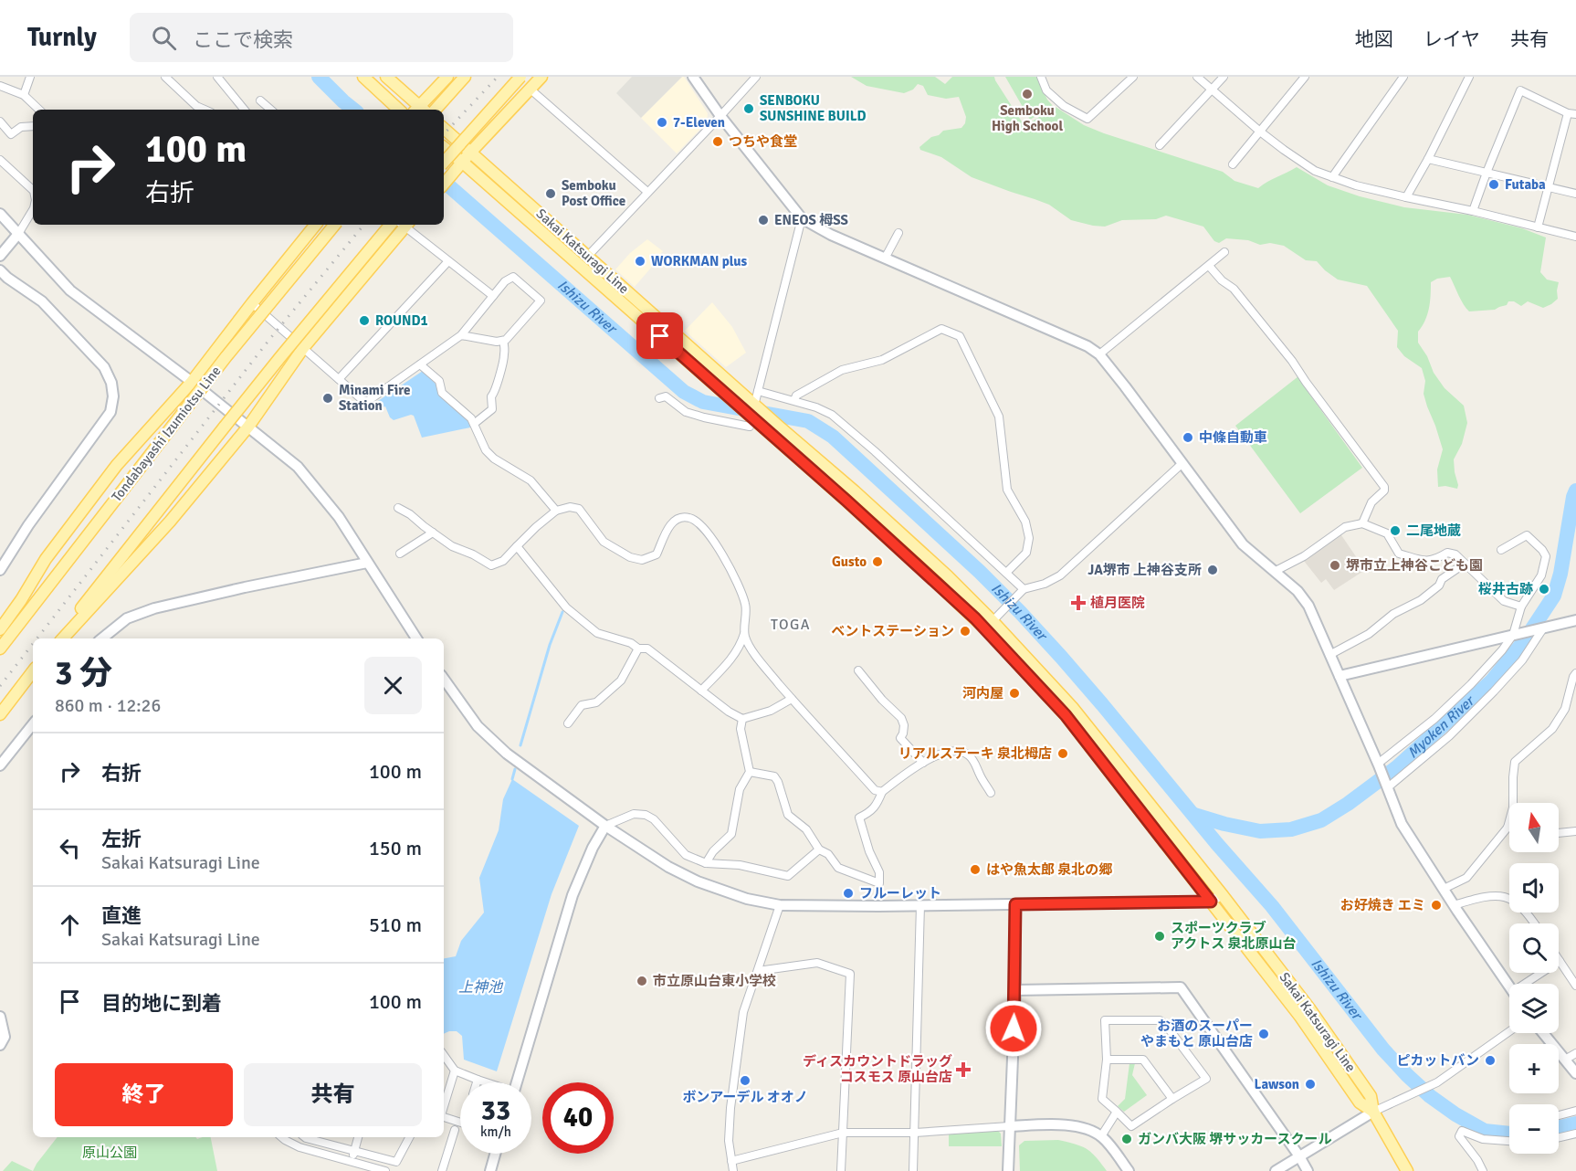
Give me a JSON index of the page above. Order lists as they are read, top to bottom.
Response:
{
  "streets": {
    "main road": ["Sakai Katsuragi Line", "Tondabayashi Izumiotsu Line"]
  },
  "districts": ["TOGA"],
  "water": ["Ishizu River", "Myoken River", "上神池"],
  "parks": ["原山公園"],
  "places": {
    "other": [
      "Semboku High School",
      "SENBOKU SUNSHINE BUILD",
      "7-Eleven",
      "つちや食堂",
      "Futaba",
      "Semboku Post Office",
      "ENEOS 栂SS",
      "WORKMAN plus",
      "ROUND1",
      "Minami Fire Station",
      "中條自動車",
      "二尾地蔵",
      "Gusto",
      "堺市立上神谷こども園",
      "JA堺市 上神谷支所",
      "桜井古跡",
      "ベントステーション",
      "河内屋",
      "リアルステーキ 泉北栂店",
      "はや魚太郎 泉北の郷",
      "フルーレット",
      "お好焼き エミ",
      "スポーツクラブ アクトス 泉北原山台",
      "市立原山台東小学校",
      "お酒のスーパー やまもと 原山台店",
      "ピカットバン",
      "ボンアーデル オオノ",
      "Lawson",
      "ガンバ大阪 堺サッカースクール"
    ],
    "health": ["植月医院", "ディスカウントドラッグ コスモス 原山台店"]
  },
  "north": "top",
  "page": {
    "header": "Turnly",
    "search": "ここで検索",
    "nav": ["地図", "レイヤ", "共有"],
    "turn": ["100 m", "右折"],
    "heading": ["3 分", "860 m · 12:26"],
    "list": [
      {
        "name": "右折",
        "value": "100 m"
      },
      {
        "name": "左折",
        "note": "Sakai Katsuragi Line",
        "value": "150 m"
      },
      {
        "name": "直進",
        "note": "Sakai Katsuragi Line",
        "value": "510 m"
      },
      {
        "name": "目的地に到着",
        "value": "100 m"
      }
    ],
    "map_buttons": ["+", "−"],
    "buttons": ["終了", "共有"],
    "speed": "33 km/h",
    "limit": "40"
  }
}
